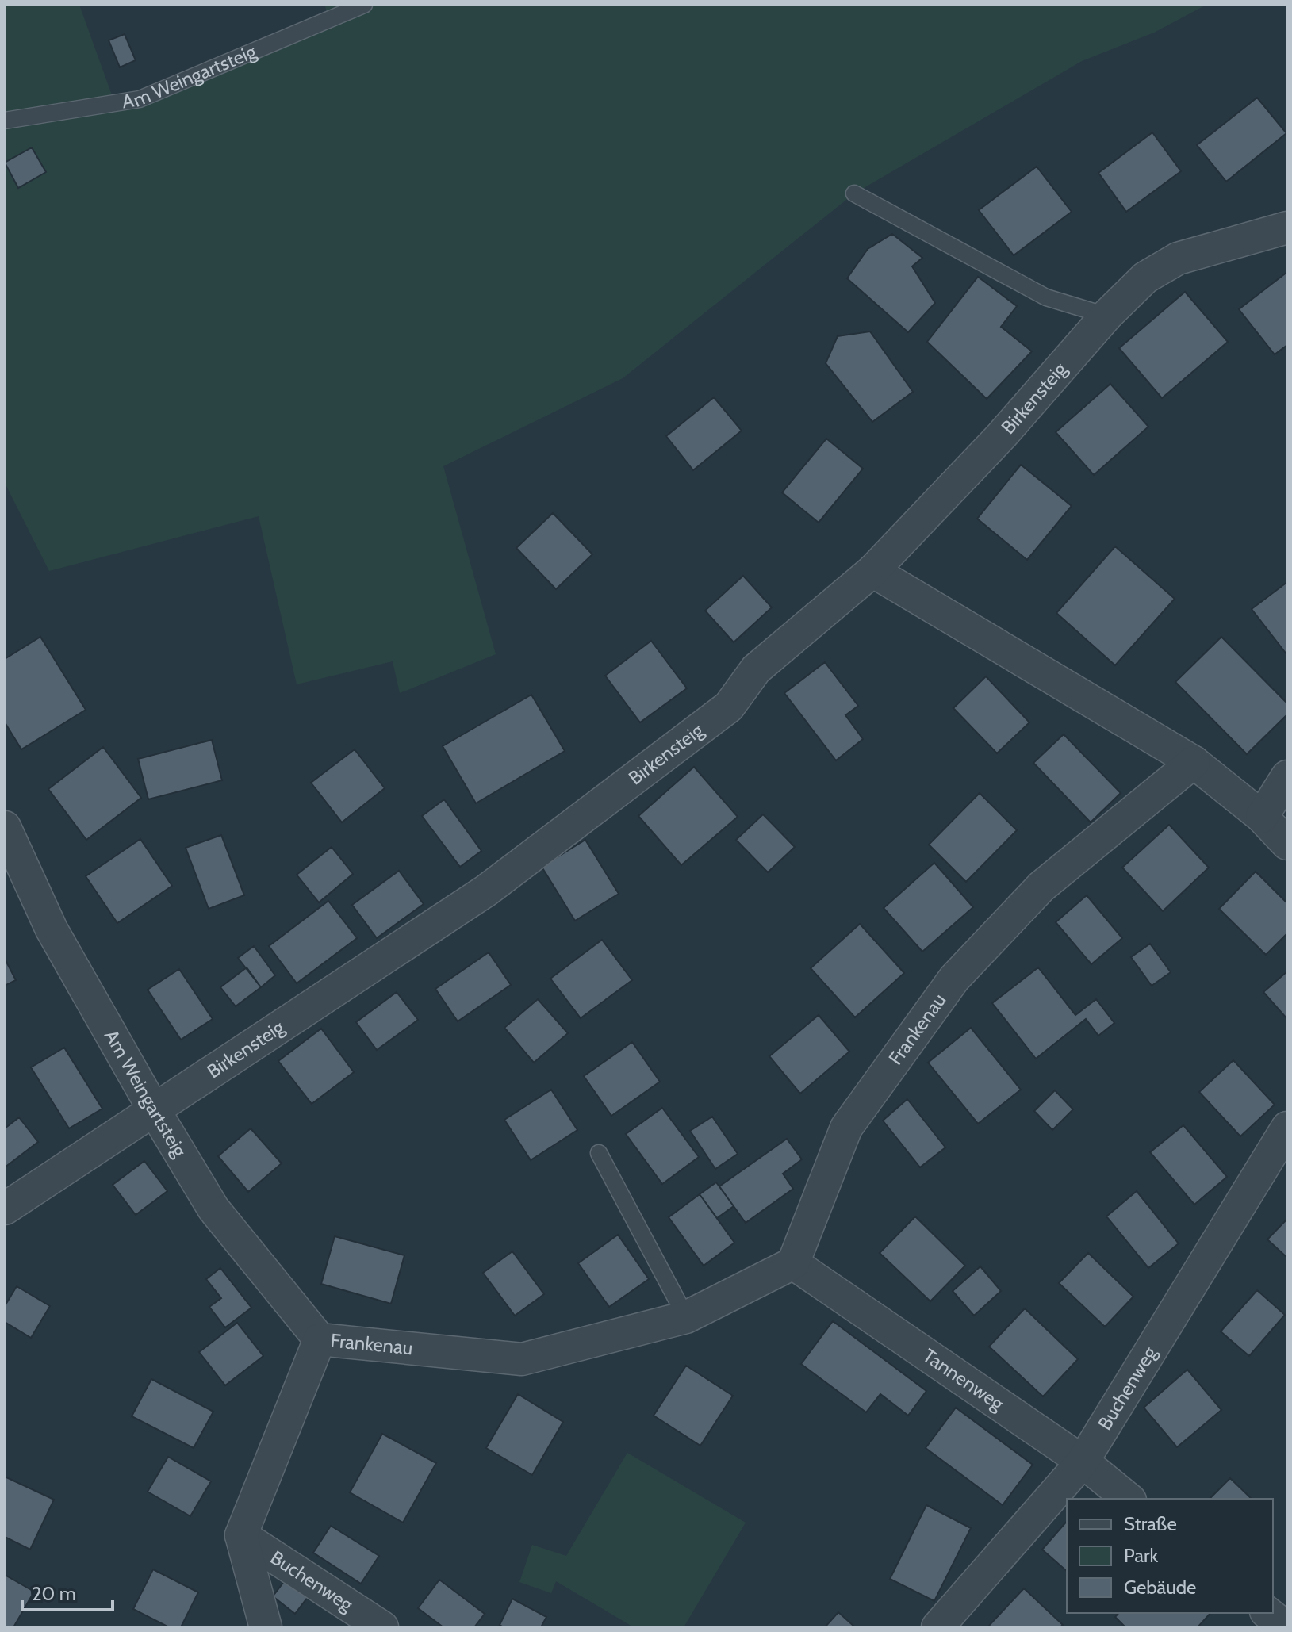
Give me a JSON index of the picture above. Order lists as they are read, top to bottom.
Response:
{
  "streets": {
    "street": [
      "Am Weingartsteig",
      "Birkensteig",
      "Frankenau",
      "Tannenweg",
      "Buchenweg"
    ]
  },
  "crossings": [
    ["Am Weingartsteig", "Birkensteig"],
    ["Am Weingartsteig", "Frankenau"],
    ["Frankenau", "Tannenweg"],
    ["Frankenau", "Buchenweg"],
    ["Tannenweg", "Buchenweg"]
  ],
  "legend": ["Straße", "Park", "Gebäude"],
  "scale_bar": "20 m"
}
